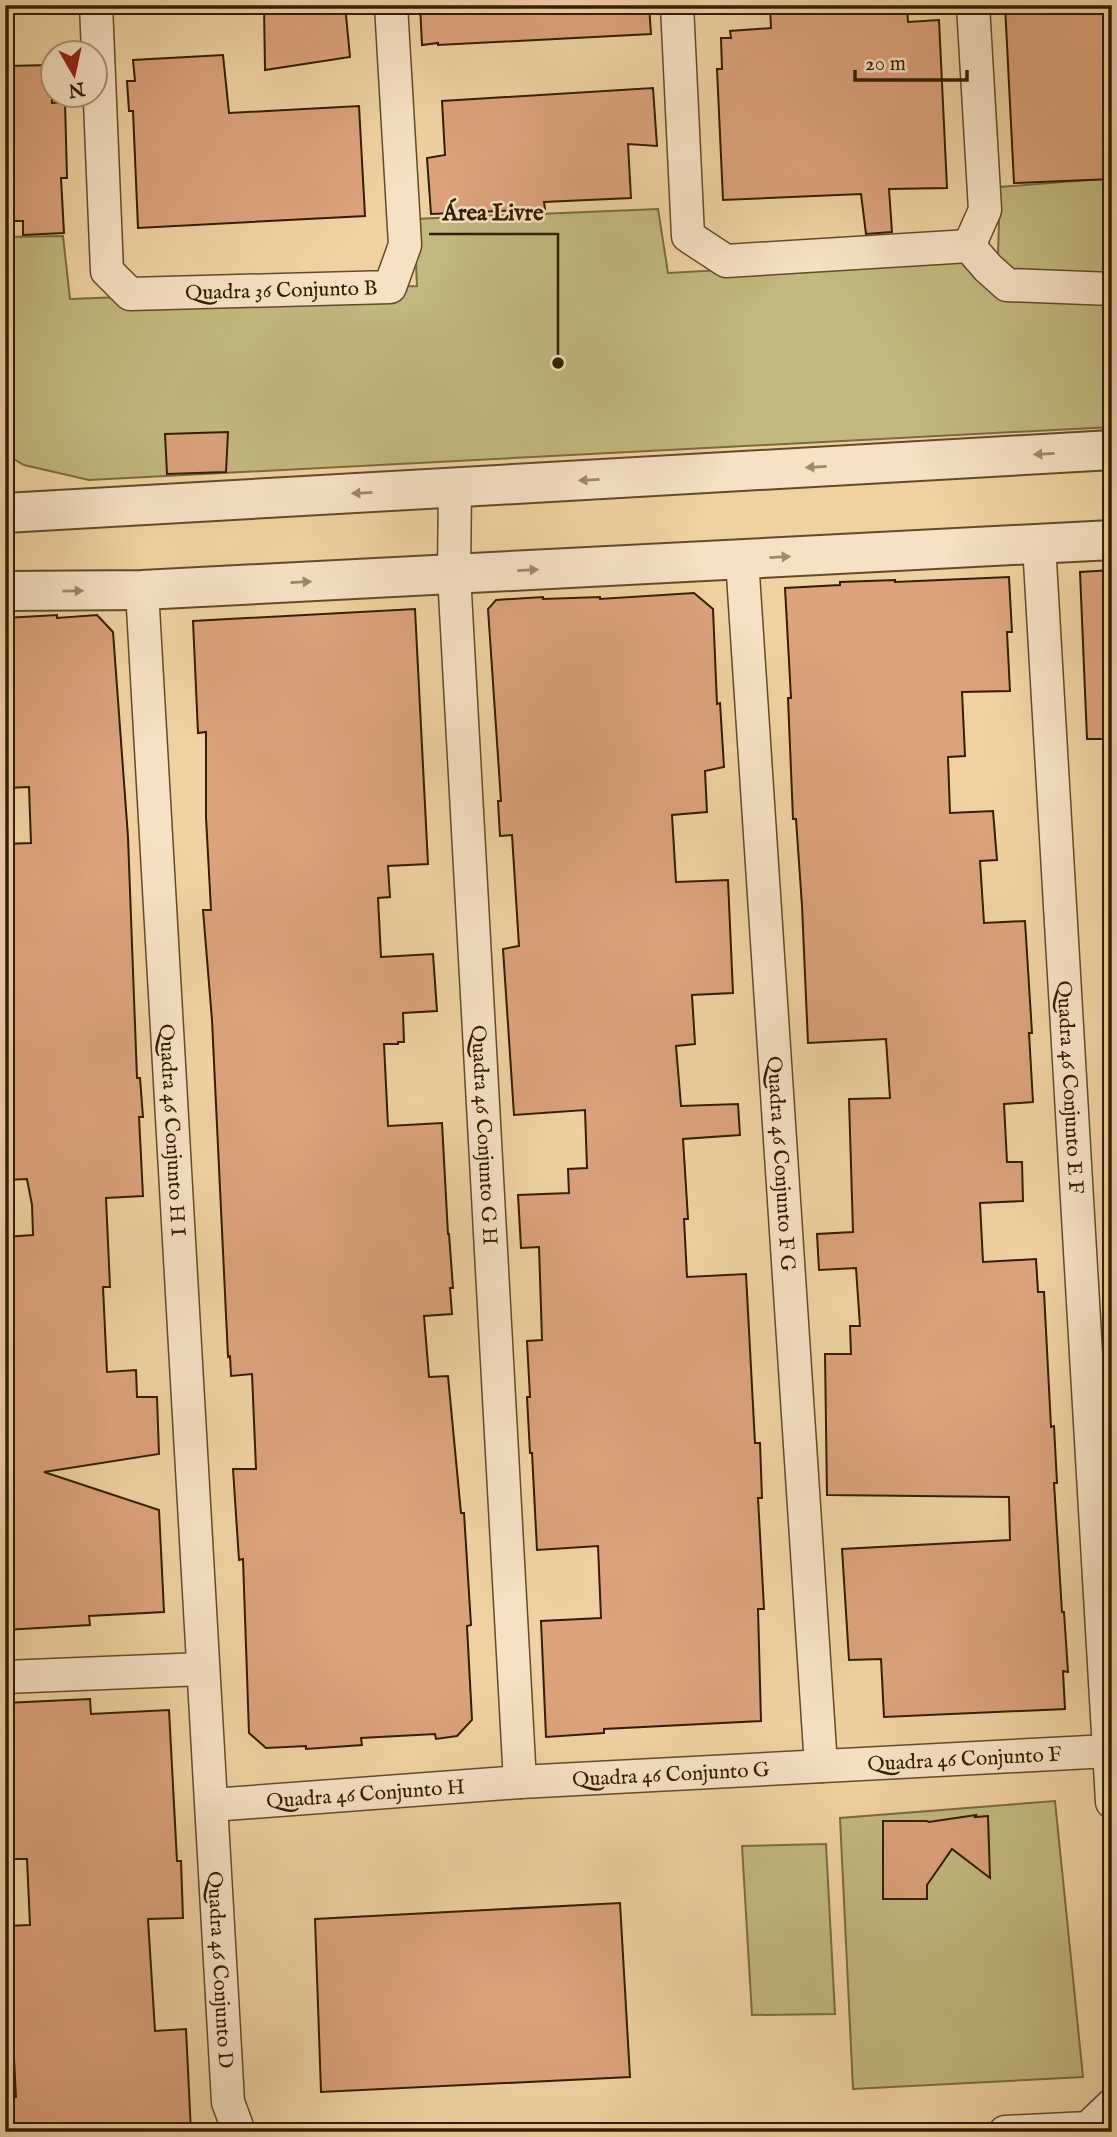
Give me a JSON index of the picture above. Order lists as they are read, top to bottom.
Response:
{
  "streets": {
    "street": [
      "Quadra 36 Conjunto B",
      "Quadra 46 Conjunto E F",
      "Quadra 46 Conjunto H I",
      "Quadra 46 Conjunto G H",
      "Quadra 46 Conjunto F G",
      "Quadra 46 Conjunto F",
      "Quadra 46 Conjunto G",
      "Quadra 46 Conjunto H",
      "Quadra 46 Conjunto D"
    ]
  },
  "crossings": [
    ["Quadra 46 Conjunto E F", "Quadra 46 Conjunto F"],
    ["Quadra 46 Conjunto H I", "Quadra 46 Conjunto H"],
    ["Quadra 46 Conjunto H I", "Quadra 46 Conjunto D"],
    ["Quadra 46 Conjunto G H", "Quadra 46 Conjunto G"],
    ["Quadra 46 Conjunto G H", "Quadra 46 Conjunto H"],
    ["Quadra 46 Conjunto F G", "Quadra 46 Conjunto F"],
    ["Quadra 46 Conjunto F G", "Quadra 46 Conjunto G"],
    ["Quadra 46 Conjunto F", "Quadra 46 Conjunto G"],
    ["Quadra 46 Conjunto G", "Quadra 46 Conjunto H"],
    ["Quadra 46 Conjunto H", "Quadra 46 Conjunto D"]
  ],
  "places": ["Área Livre"],
  "scale_bar": "20 m",
  "north": "bottom"
}
